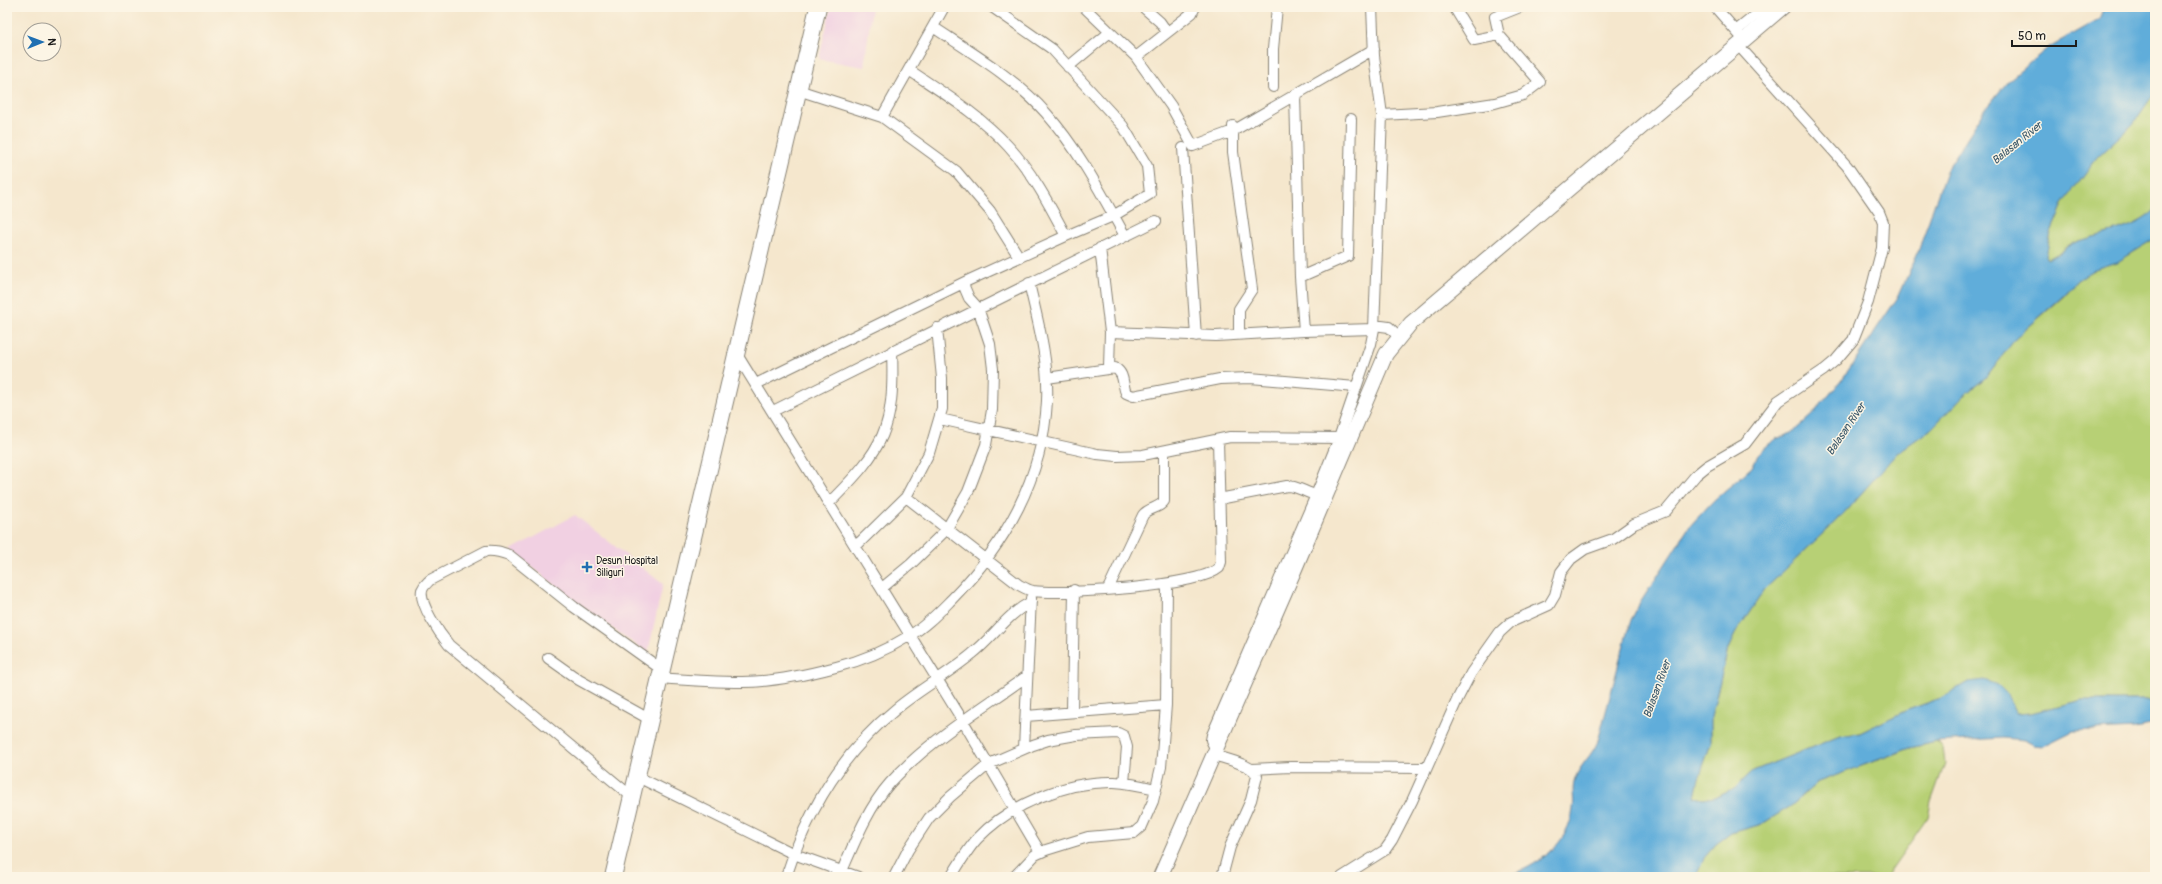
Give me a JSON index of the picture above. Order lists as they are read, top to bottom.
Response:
{
  "water": ["Balasan River"],
  "places": {
    "health": ["Desun Hospital Siliguri"]
  },
  "scale_bar": "50 m",
  "north": "right"
}
